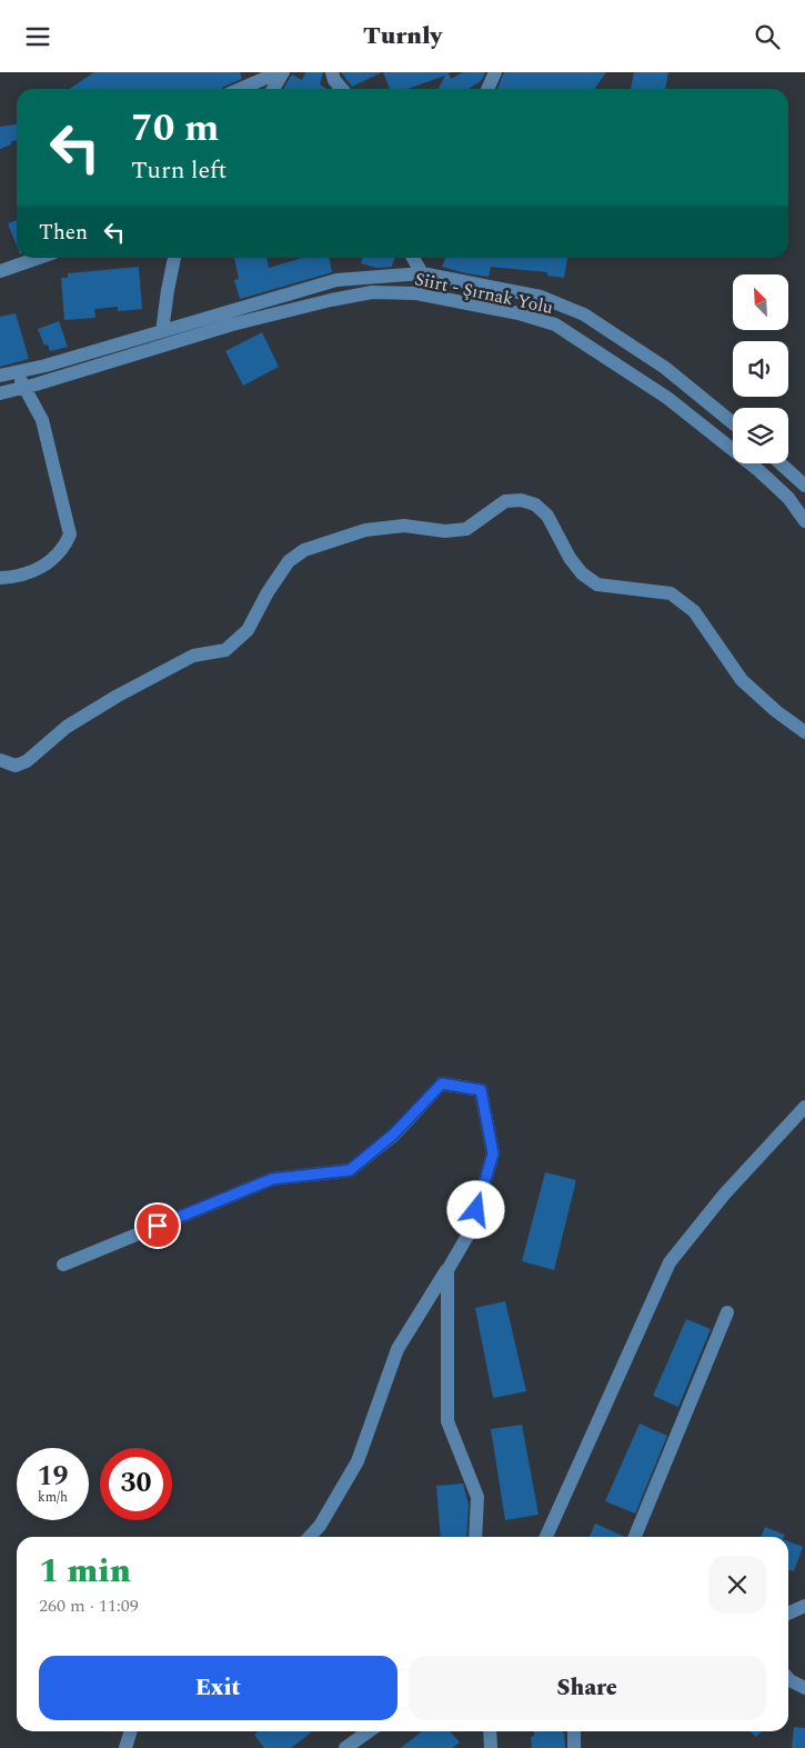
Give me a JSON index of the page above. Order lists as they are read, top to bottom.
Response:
{
  "streets": {
    "street": ["Siirt - Şırnak Yolu"]
  },
  "north": "top left",
  "page": {
    "header": "Turnly",
    "turn": ["70 m", "Turn left"],
    "then": "Then",
    "speed": "19 km/h",
    "limit": "30",
    "heading": ["1 min", "260 m · 11:09"],
    "buttons": ["Exit", "Share"]
  }
}
